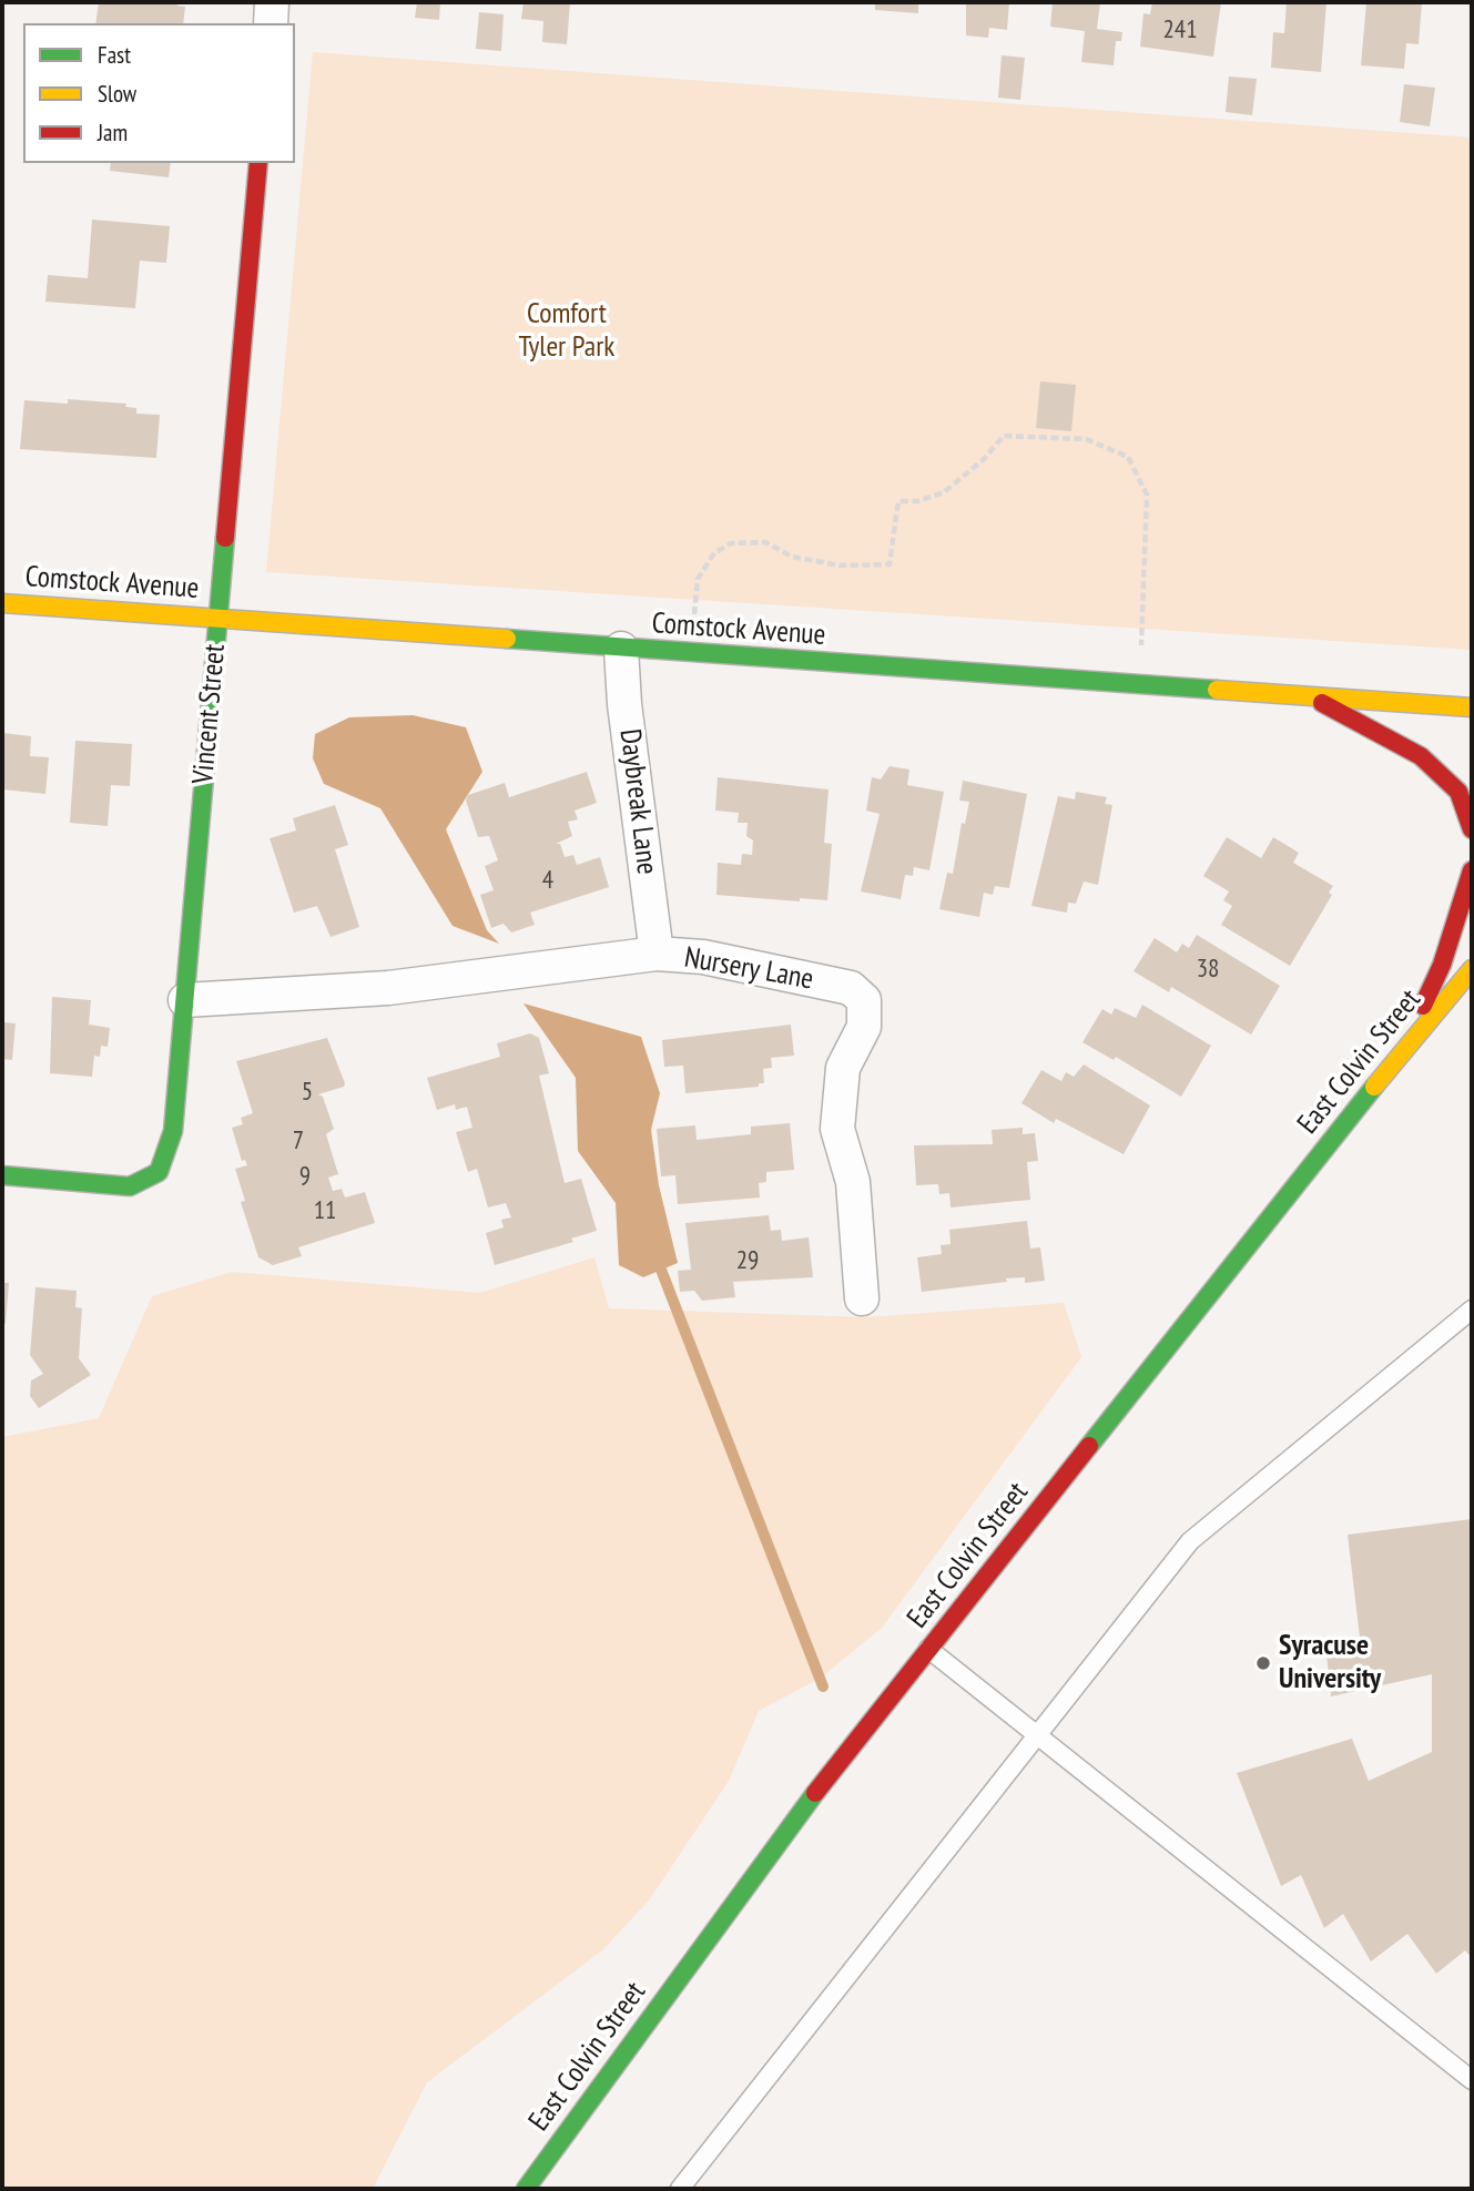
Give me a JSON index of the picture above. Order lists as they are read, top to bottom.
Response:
{
  "streets": {
    "street": [
      "Comstock Avenue",
      "Vincent Street",
      "Daybreak Lane",
      "Nursery Lane",
      "East Colvin Street"
    ]
  },
  "crossings": [
    ["Comstock Avenue", "Vincent Street"],
    ["Comstock Avenue", "Daybreak Lane"],
    ["Vincent Street", "Nursery Lane"],
    ["Daybreak Lane", "Nursery Lane"]
  ],
  "parks": ["Comfort Tyler Park"],
  "places": ["Syracuse University"],
  "house_numbers": [
    "241",
    "4",
    "38",
    "5",
    "7",
    "9",
    "11",
    "29"
  ],
  "legend": ["Fast", "Slow", "Jam"]
}
